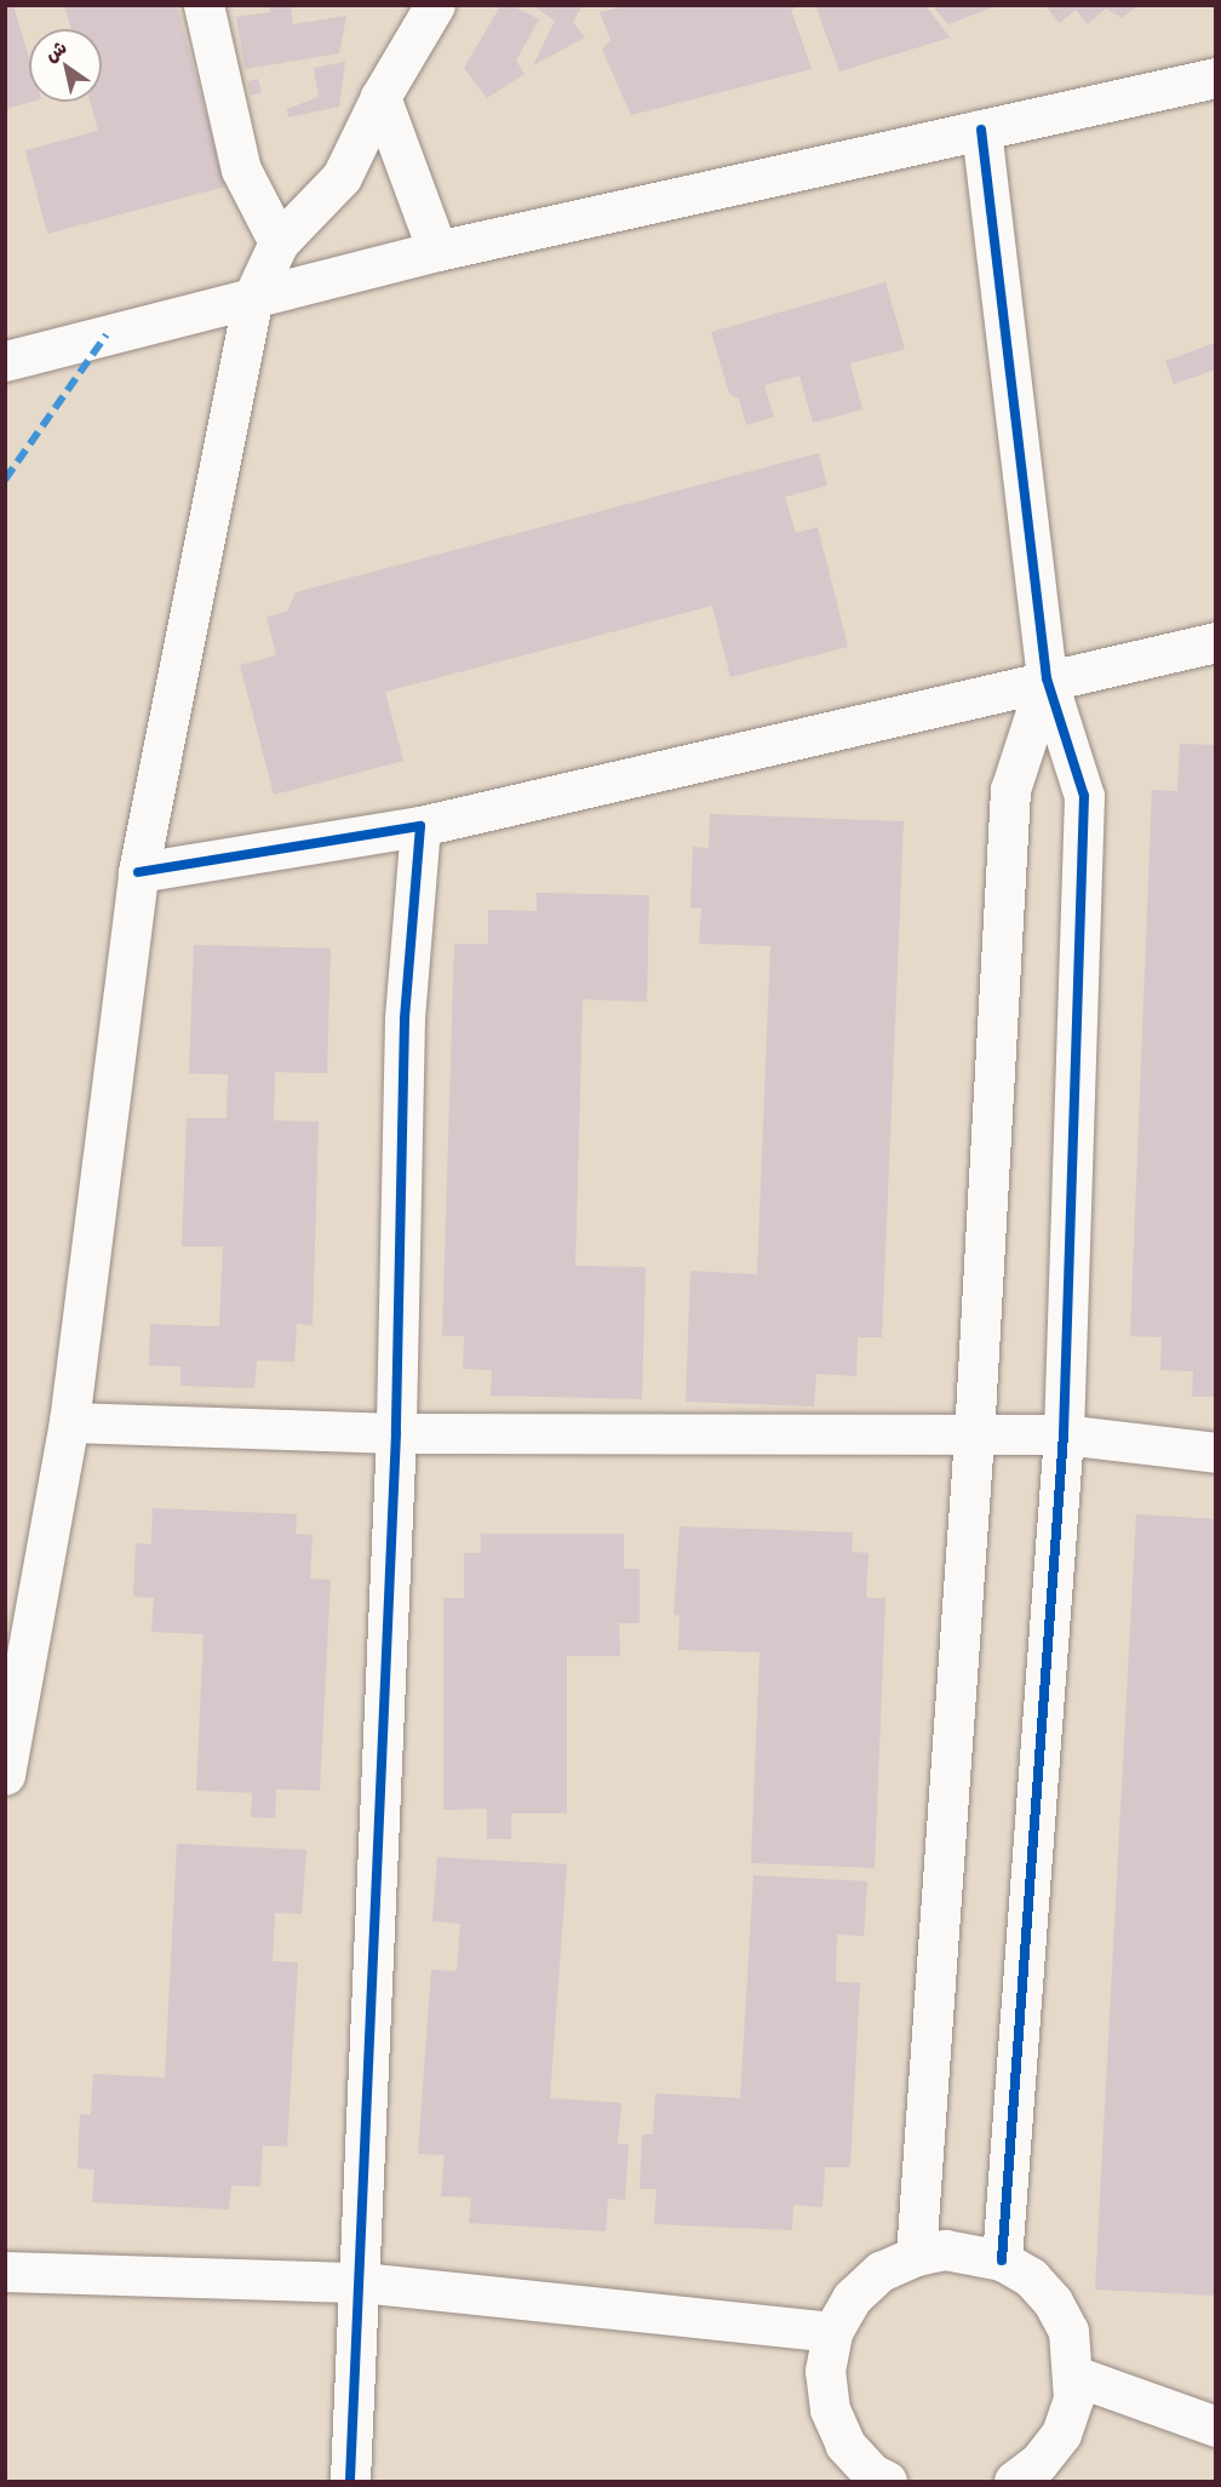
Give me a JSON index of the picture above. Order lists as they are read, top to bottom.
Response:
{
  "north": "top left"
}
